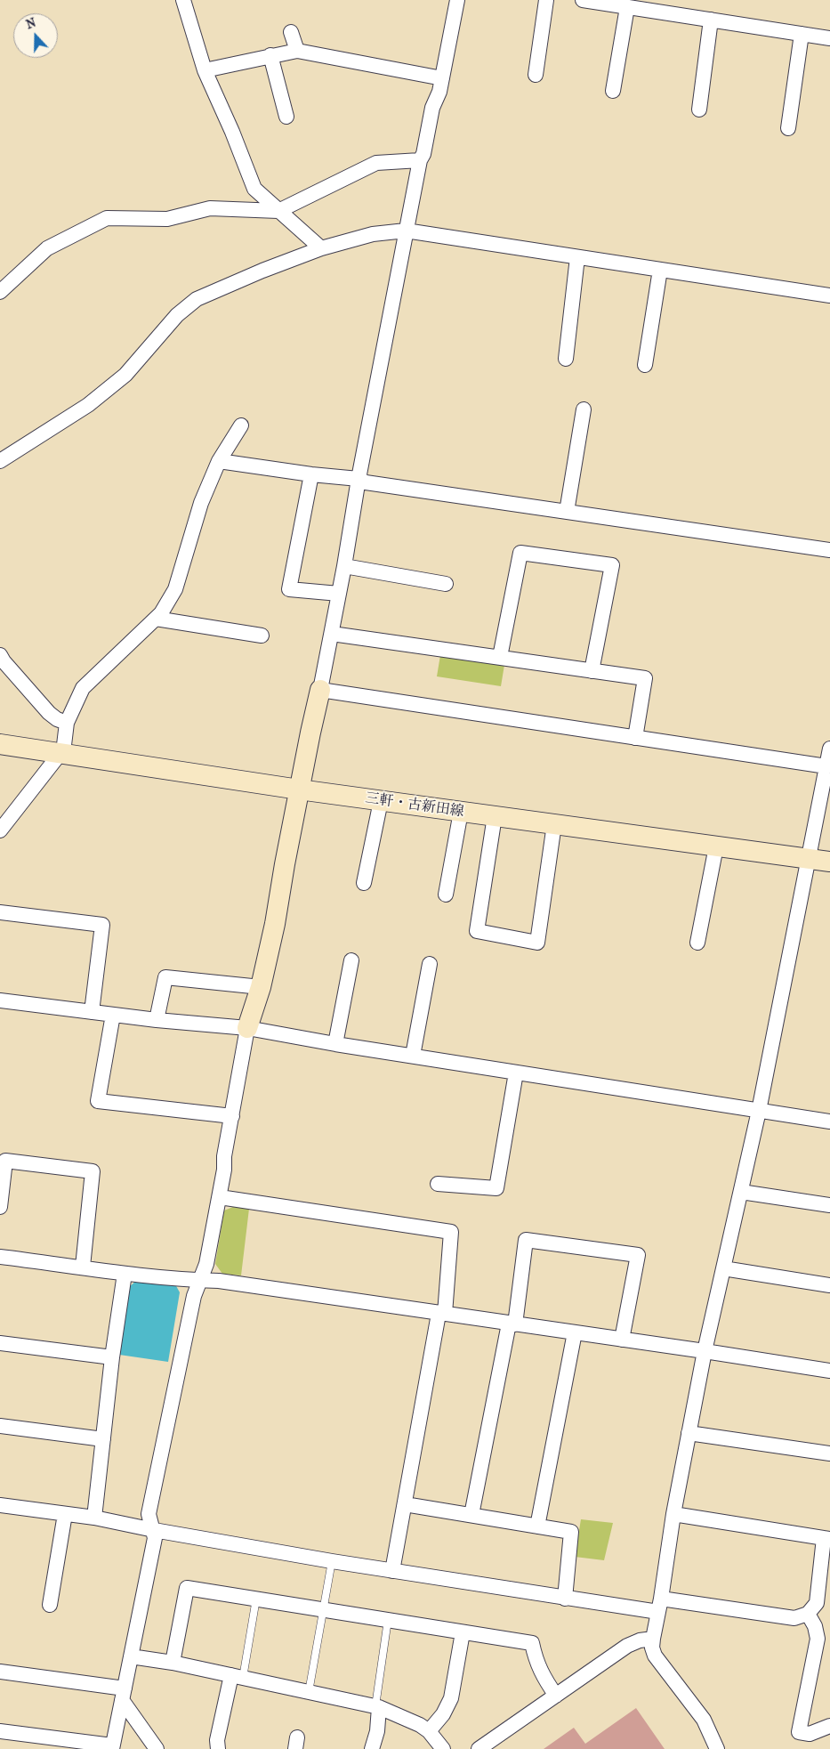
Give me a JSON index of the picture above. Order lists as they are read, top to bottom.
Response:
{
  "streets": {
    "street": ["三軒・古新田線"]
  },
  "north": "top"
}
